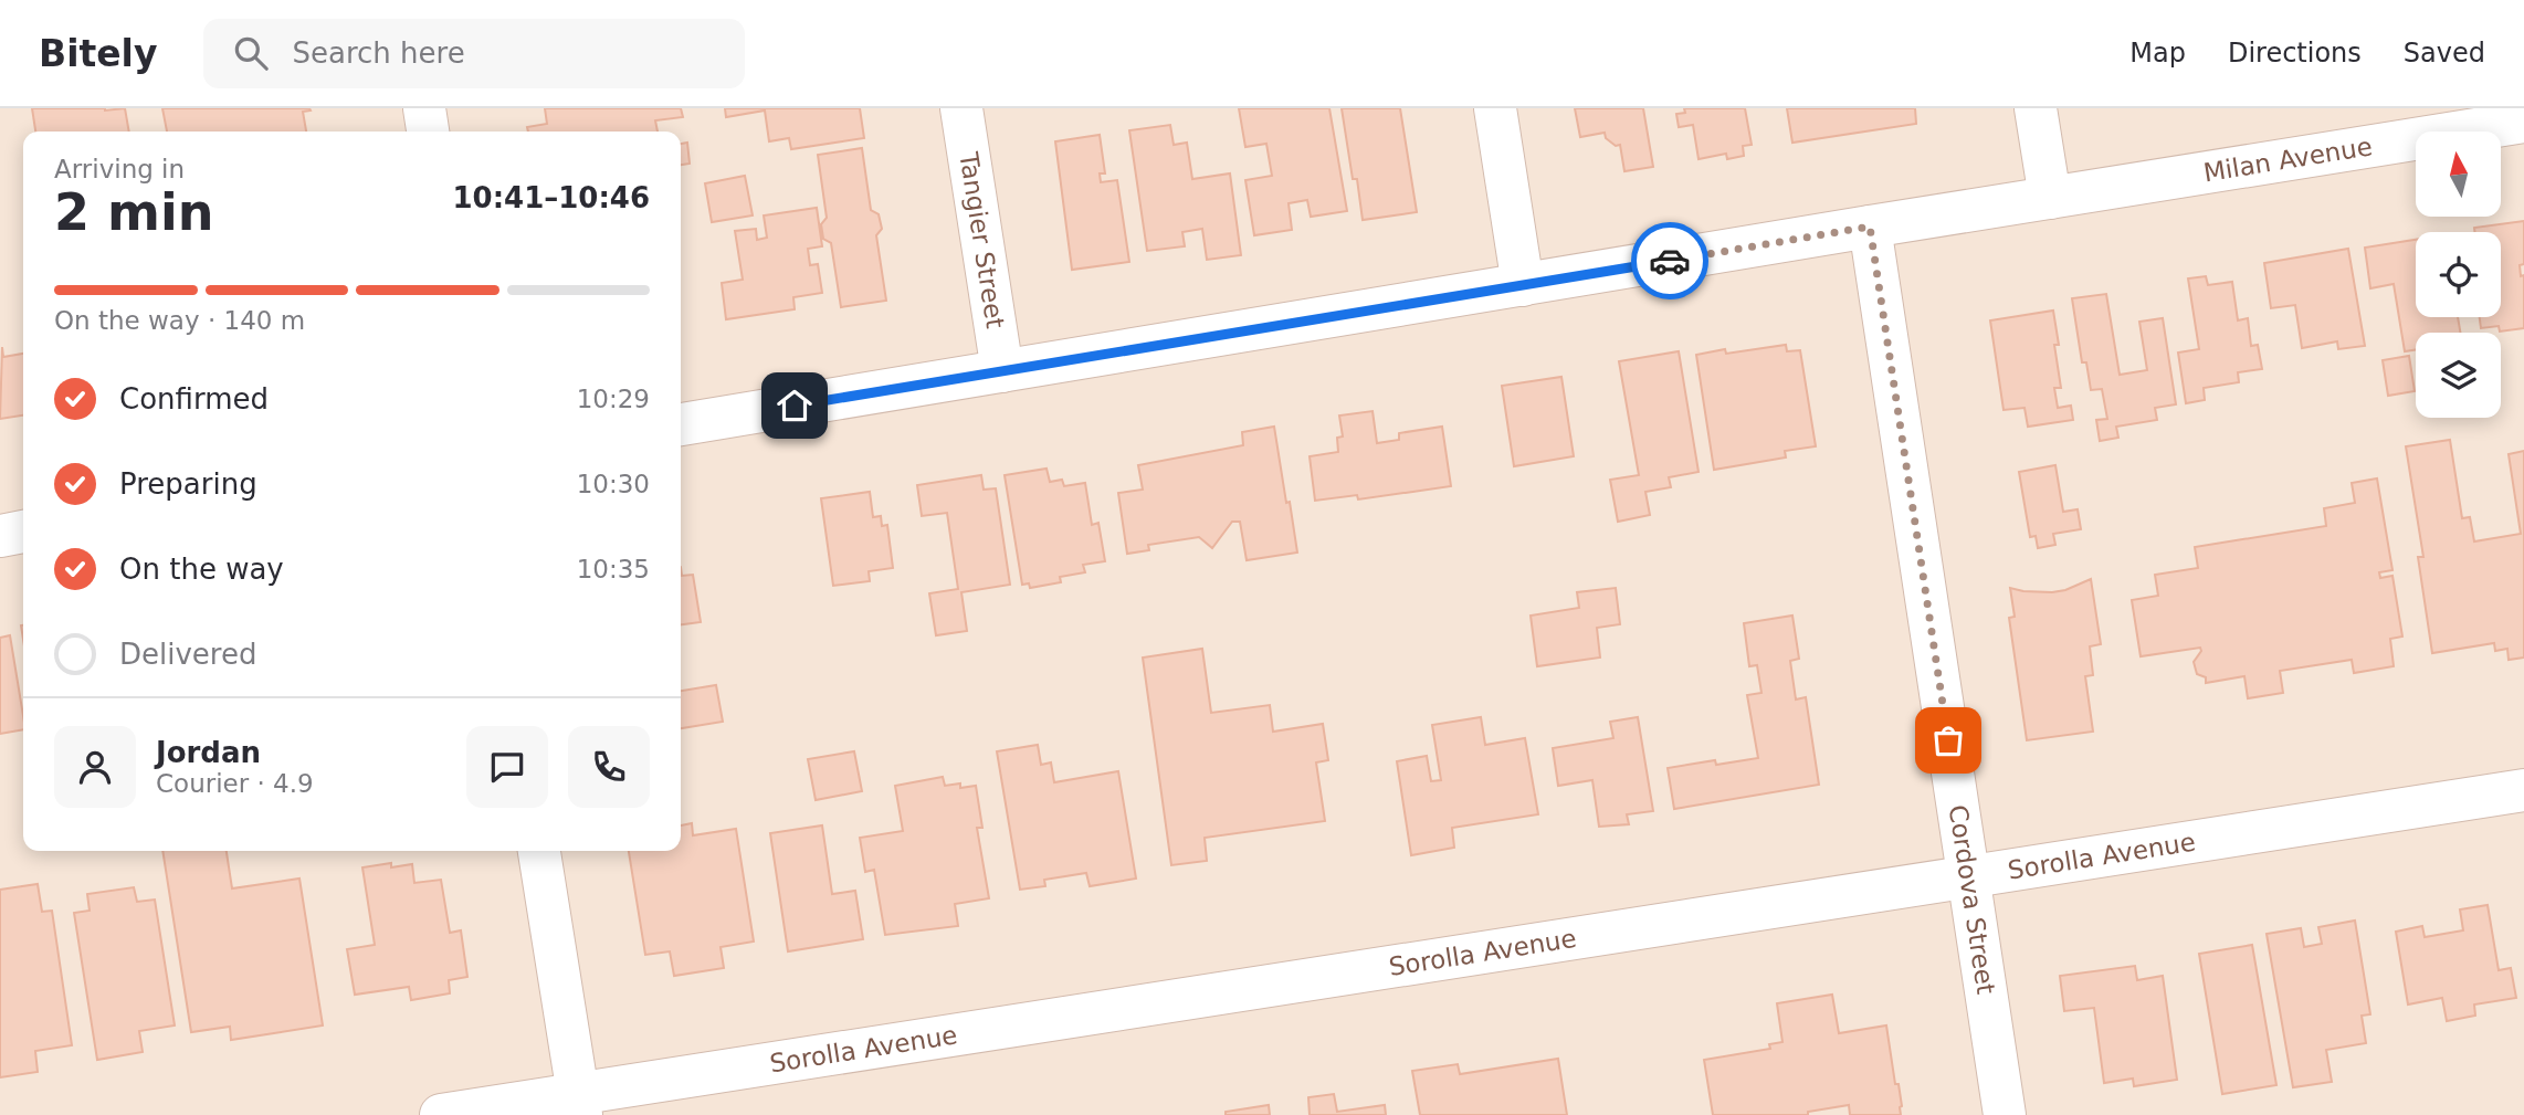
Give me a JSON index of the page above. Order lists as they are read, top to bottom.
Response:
{
  "streets": {
    "street": [
      "Milan Avenue",
      "Tangier Street",
      "Sorolla Avenue",
      "Cordova Street"
    ]
  },
  "crossings": [
    ["Milan Avenue", "Cordova Street"],
    ["Sorolla Avenue", "Cordova Street"]
  ],
  "north": "top",
  "page": {
    "header": "Bitely",
    "search": "Search here",
    "nav": ["Map", "Directions", "Saved"],
    "heading": ["2 min", "Arriving in", "10:41–10:46"],
    "panel": ["Jordan", "Courier · 4.9"],
    "bar": "On the way · 140 m",
    "list": [
      ["Confirmed", "10:29"],
      ["Preparing", "10:30"],
      ["On the way", "10:35"],
      "Delivered"
    ]
  }
}
